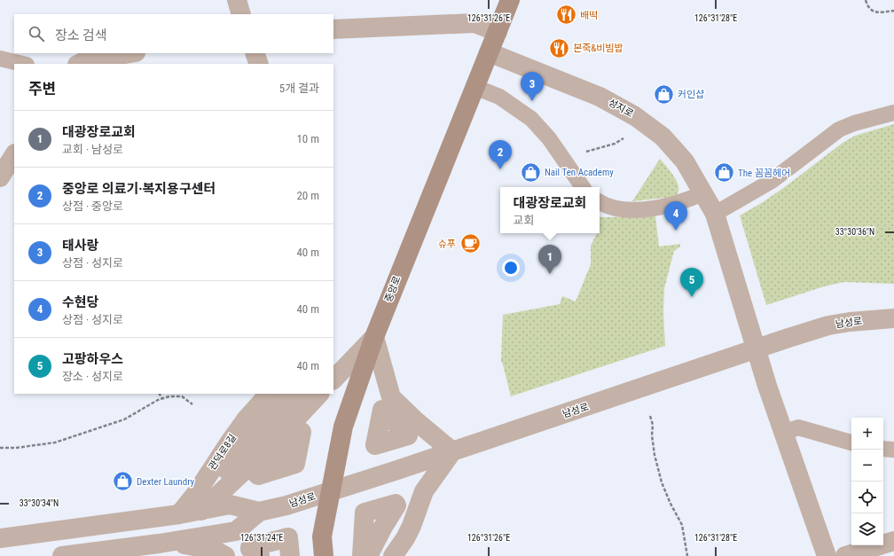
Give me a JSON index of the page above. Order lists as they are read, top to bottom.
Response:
{
  "streets": {
    "main road": ["중앙로"],
    "street": ["성지로", "남성로", "관덕로8길"]
  },
  "crossings": [
    ["성지로", "중앙로"],
    ["성지로", "남성로"],
    ["중앙로", "남성로"],
    ["남성로", "관덕로8길"]
  ],
  "places": {
    "restaurant": ["배떡", "본죽&비빔밥"],
    "shop": [
      "커인샵",
      "Nail Ten Academy",
      "The 꼼꼼헤어",
      "Dexter Laundry"
    ],
    "cafe": ["슈푸"]
  },
  "page": {
    "search": "장소 검색",
    "heading": ["주변", "5개 결과"],
    "pins": [
      "3",
      "2",
      "4",
      "1",
      "5"
    ],
    "list": [
      {
        "mark": "1",
        "name": "대광장로교회",
        "note": "교회 · 남성로",
        "value": "10 m"
      },
      {
        "mark": "2",
        "name": "중앙로 의료기·복지용구센터",
        "note": "상점 · 중앙로",
        "value": "20 m"
      },
      {
        "mark": "3",
        "name": "태사랑",
        "note": "상점 · 성지로",
        "value": "40 m"
      },
      {
        "mark": "4",
        "name": "수현당",
        "note": "상점 · 성지로",
        "value": "40 m"
      },
      {
        "mark": "5",
        "name": "고팡하우스",
        "note": "장소 · 성지로",
        "value": "40 m"
      }
    ],
    "popup": ["대광장로교회", "교회"],
    "map_buttons": ["+", "−"]
  },
  "coordinates": [
    "126°31'26\"E",
    "126°31'28\"E",
    "33°30'36\"N",
    "33°30'34\"N",
    "126°31'24\"E"
  ]
}
